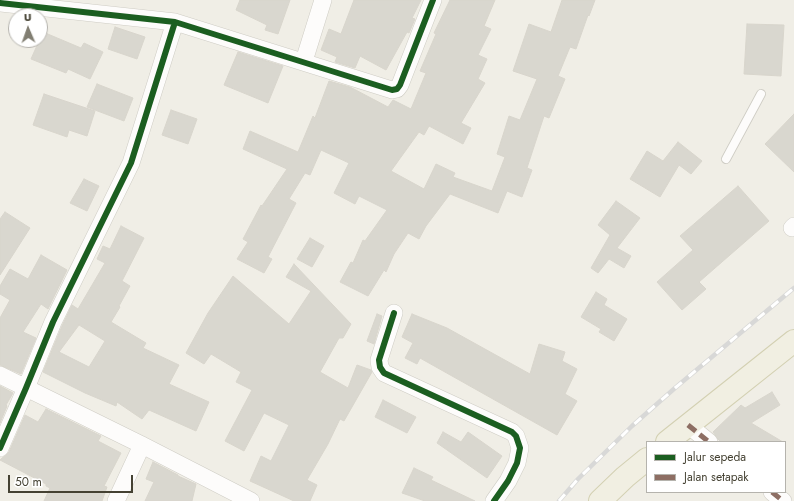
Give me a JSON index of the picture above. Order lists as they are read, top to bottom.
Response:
{
  "legend": ["Jalur sepeda", "Jalan setapak"],
  "scale_bar": "50 m",
  "north": "top"
}
